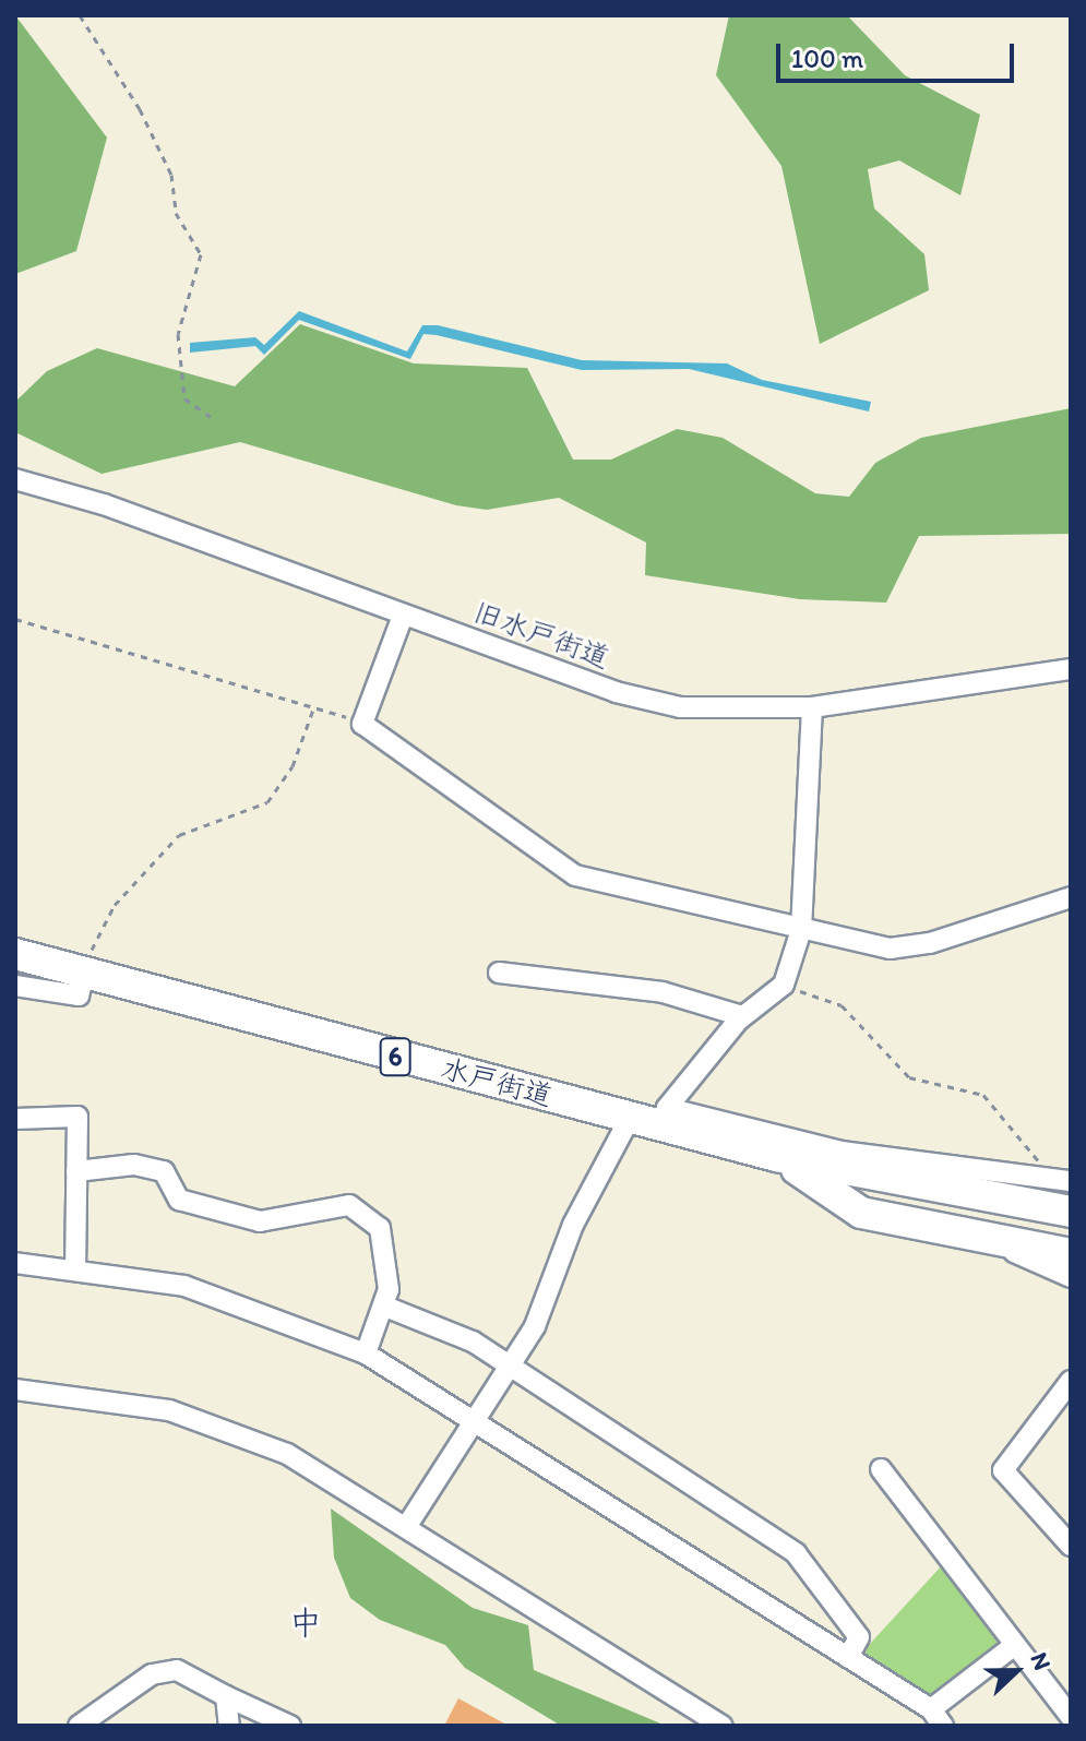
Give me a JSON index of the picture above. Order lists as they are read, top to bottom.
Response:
{
  "streets": {
    "highway": ["6", "水戸街道"],
    "street": ["旧水戸街道"]
  },
  "crossings": [
    ["6", "水戸街道"]
  ],
  "districts": ["中"],
  "scale_bar": "100 m",
  "north": "right"
}
